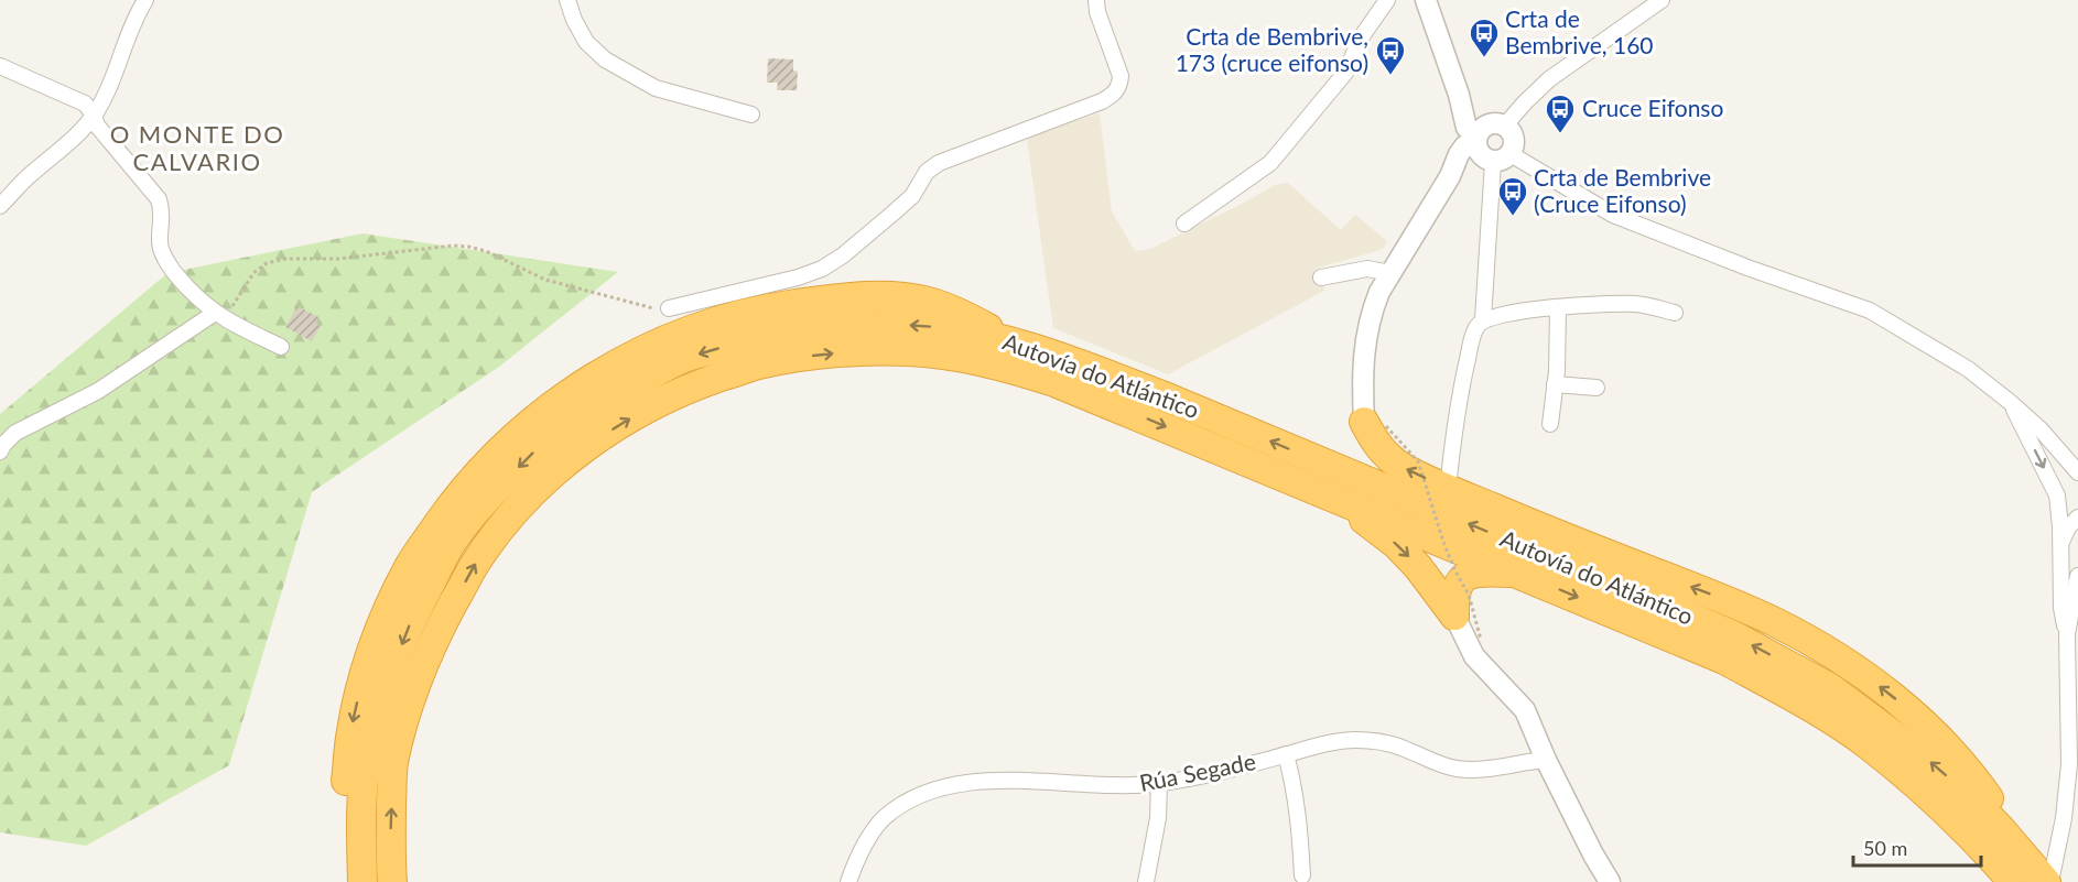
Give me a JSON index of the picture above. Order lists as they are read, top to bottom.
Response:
{
  "streets": {
    "highway": ["Autovía do Atlántico"],
    "street": ["Rúa Segade"]
  },
  "districts": ["O MONTE DO CALVARIO"],
  "places": {
    "bus stop": [
      "Crta de Bembrive, 160",
      "Crta de Bembrive, 173 (cruce eifonso)",
      "Cruce Eifonso",
      "Crta de Bembrive (Cruce Eifonso)"
    ]
  },
  "scale_bar": "50 m"
}
